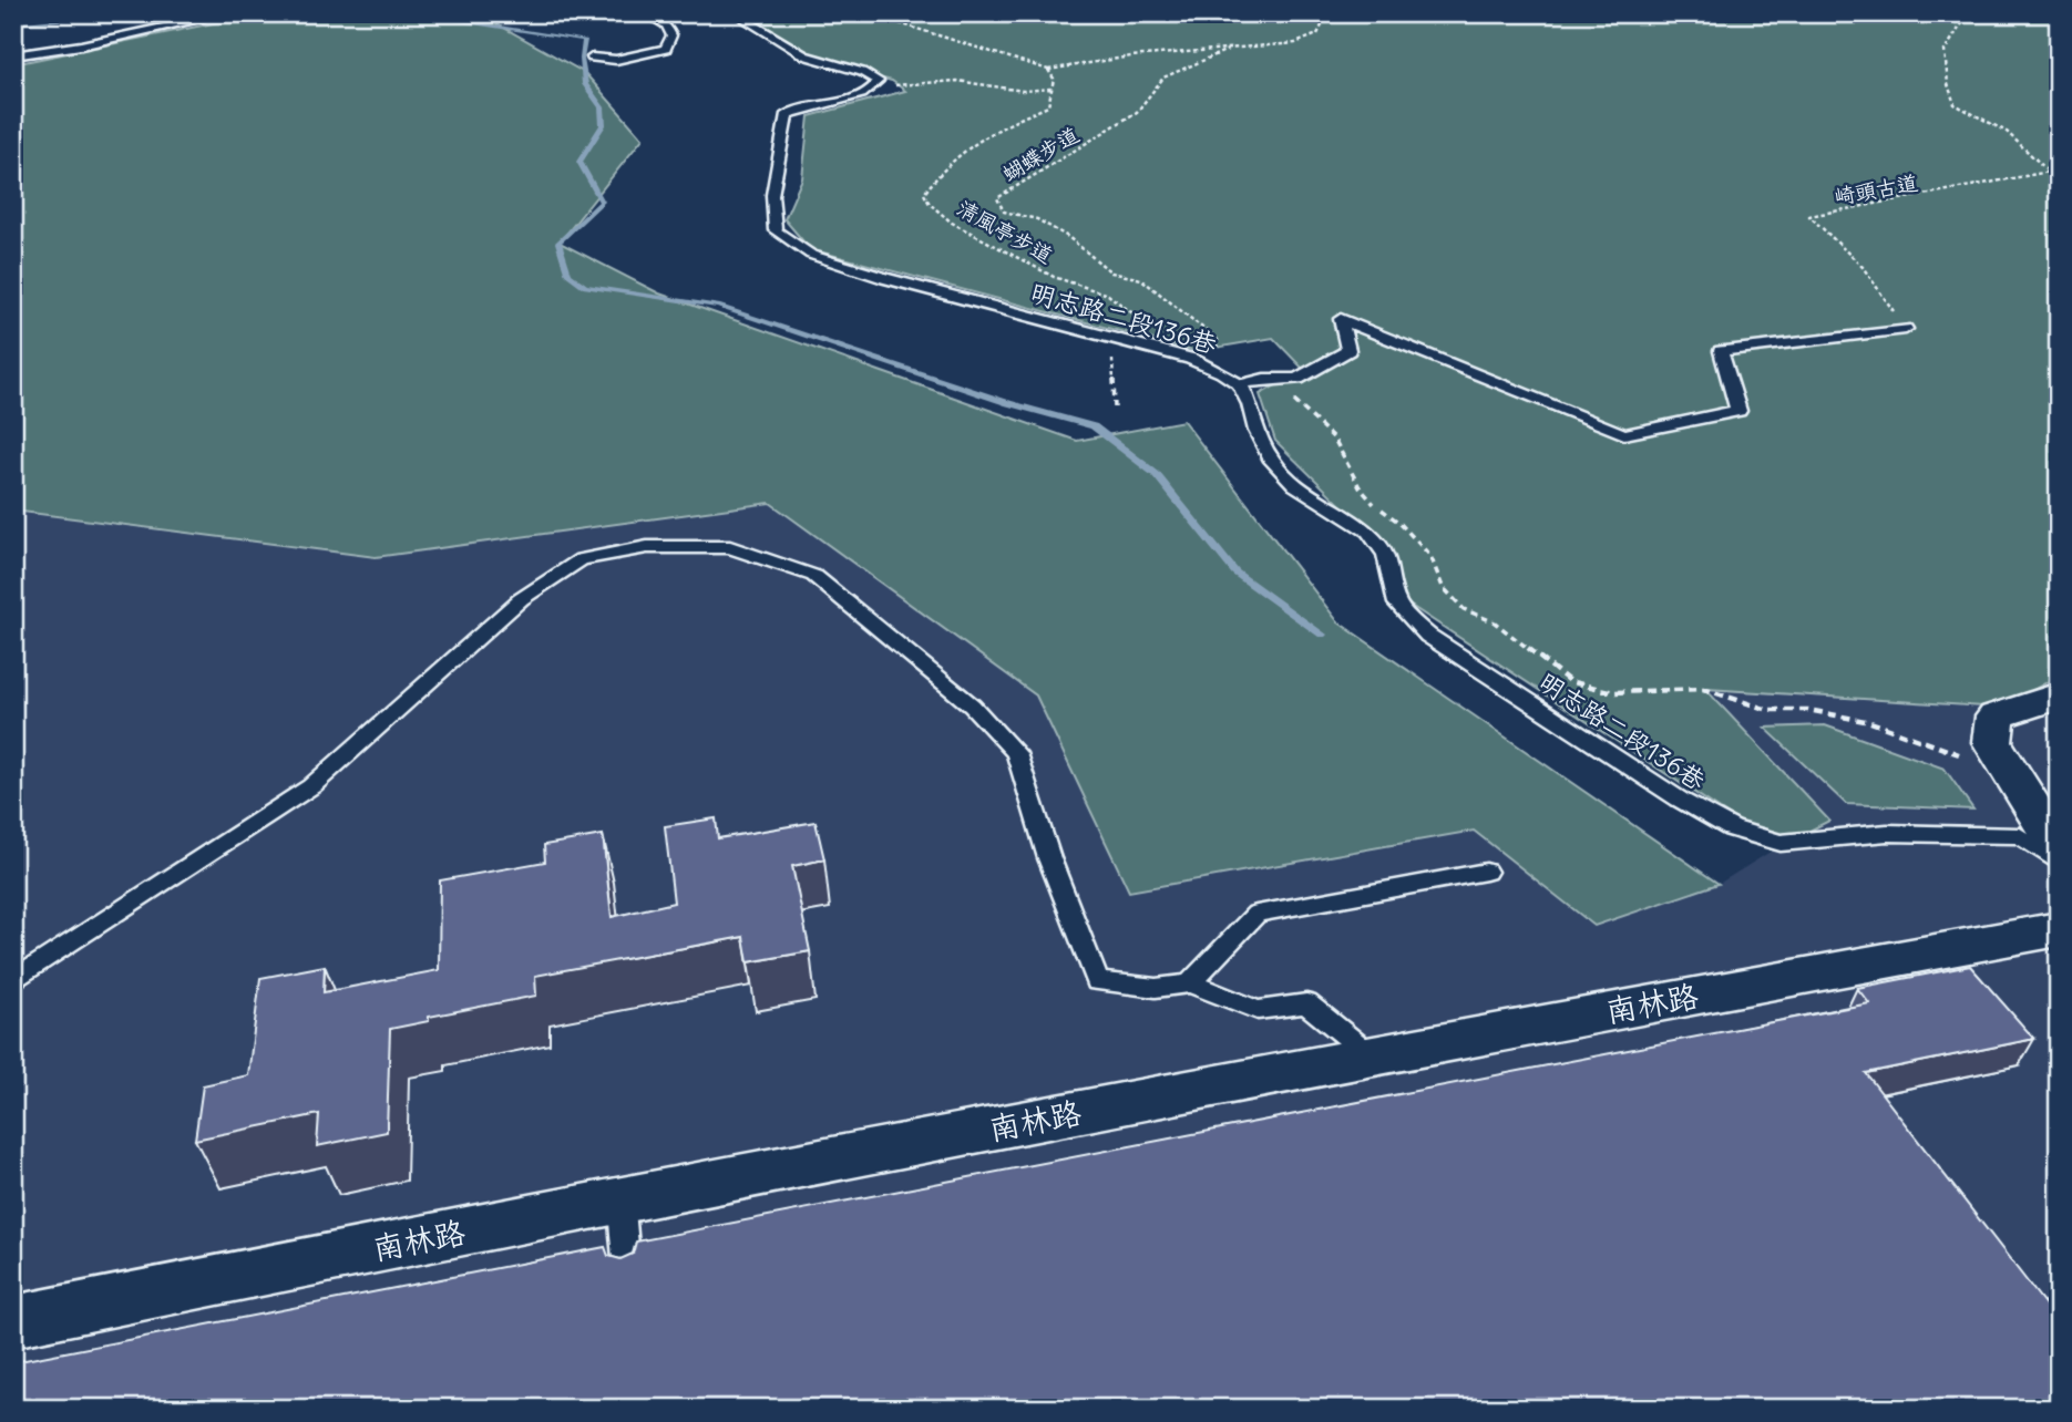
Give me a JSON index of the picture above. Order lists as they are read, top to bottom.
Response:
{
  "streets": {
    "street": ["南林路"],
    "lane": ["明志路二段136巷"],
    "path": ["蝴蝶步道", "崎頭古道", "清風亭步道"]
  },
  "crossings": [
    ["蝴蝶步道", "明志路二段136巷"],
    ["清風亭步道", "明志路二段136巷"]
  ]
}
